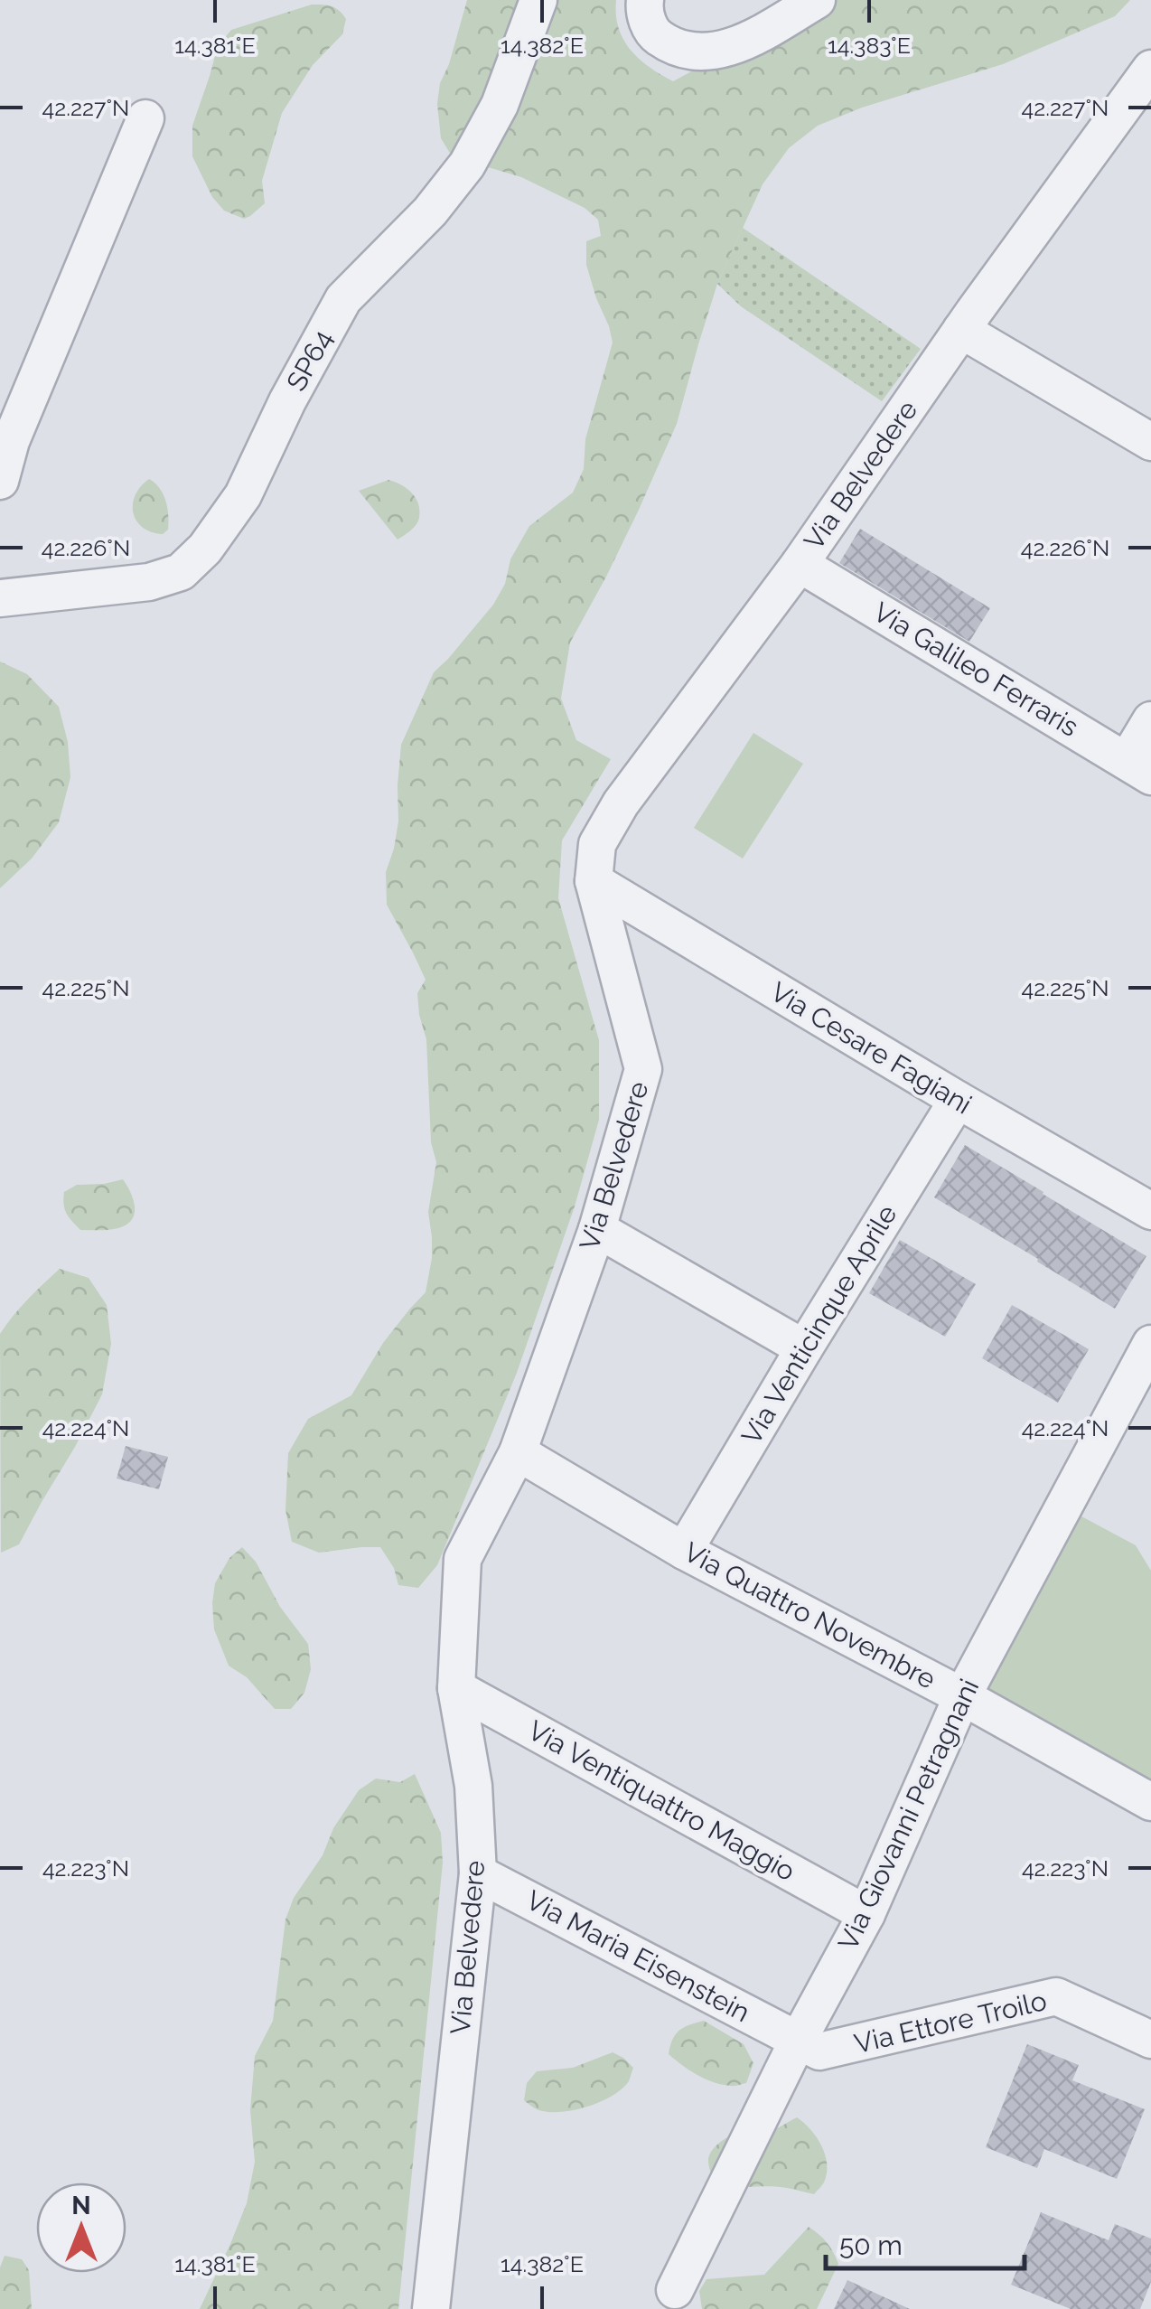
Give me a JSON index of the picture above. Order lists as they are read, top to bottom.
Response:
{
  "streets": {
    "street": [
      "SP64",
      "Via Belvedere",
      "Via Galileo Ferraris",
      "Via Cesare Fagiani",
      "Via Venticinque Aprile",
      "Via Quattro Novembre",
      "Via Ventiquattro Maggio",
      "Via Giovanni Petragnani",
      "Via Maria Eisenstein",
      "Via Ettore Troilo"
    ]
  },
  "crossings": [
    ["Via Belvedere", "Via Galileo Ferraris"],
    ["Via Belvedere", "Via Cesare Fagiani"],
    ["Via Belvedere", "Via Quattro Novembre"],
    ["Via Belvedere", "Via Ventiquattro Maggio"],
    ["Via Belvedere", "Via Maria Eisenstein"],
    ["Via Cesare Fagiani", "Via Venticinque Aprile"],
    ["Via Venticinque Aprile", "Via Quattro Novembre"],
    ["Via Quattro Novembre", "Via Giovanni Petragnani"],
    ["Via Ventiquattro Maggio", "Via Giovanni Petragnani"],
    ["Via Giovanni Petragnani", "Via Maria Eisenstein"],
    ["Via Giovanni Petragnani", "Via Ettore Troilo"],
    ["Via Maria Eisenstein", "Via Ettore Troilo"]
  ],
  "scale_bar": "50 m",
  "north": "top",
  "coordinates": [
    "14.381°E",
    "14.382°E",
    "14.383°E",
    "42.227°N",
    "42.226°N",
    "42.225°N",
    "42.224°N",
    "42.223°N"
  ]
}
